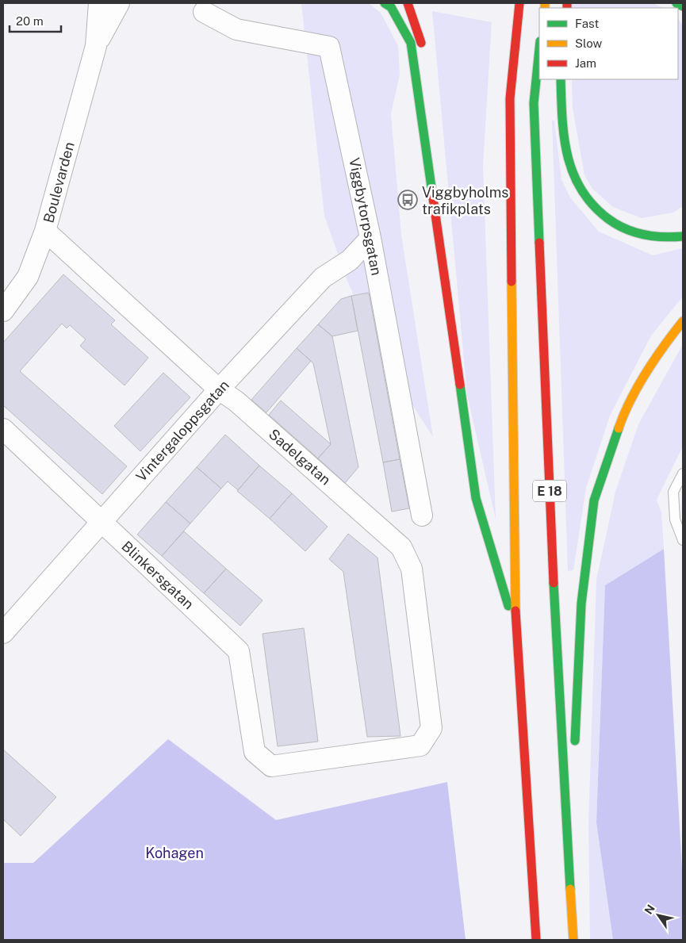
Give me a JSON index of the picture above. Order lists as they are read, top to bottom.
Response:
{
  "streets": {
    "highway": ["E 18"],
    "street": [
      "Boulevarden",
      "Viggbytorpsgatan",
      "Vintergaloppsgatan",
      "Sadelgatan",
      "Blinkersgatan"
    ]
  },
  "crossings": [
    ["Boulevarden", "Sadelgatan"],
    ["Viggbytorpsgatan", "Vintergaloppsgatan"],
    ["Vintergaloppsgatan", "Sadelgatan"],
    ["Vintergaloppsgatan", "Blinkersgatan"],
    ["Sadelgatan", "Blinkersgatan"]
  ],
  "parks": ["Kohagen"],
  "places": {
    "bus stop": ["Viggbyholms trafikplats"]
  },
  "legend": ["Fast", "Slow", "Jam"],
  "scale_bar": "20 m",
  "north": "top left"
}
